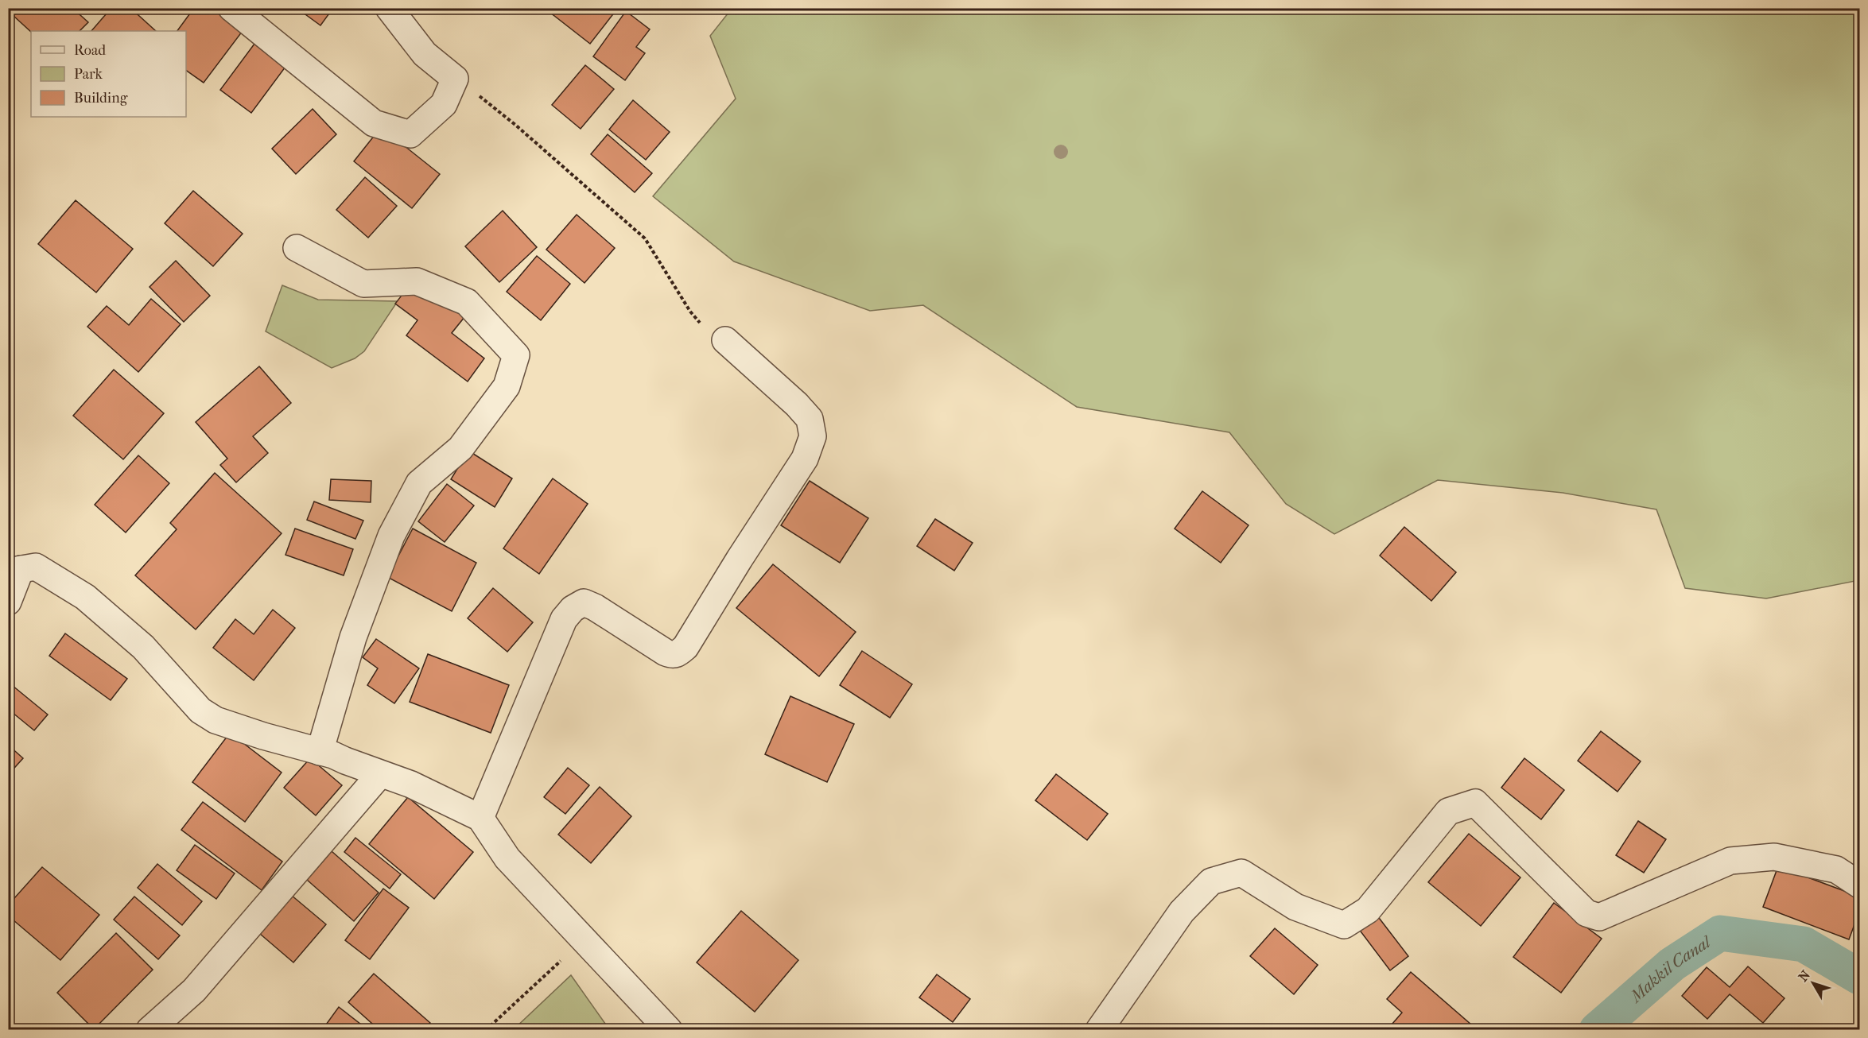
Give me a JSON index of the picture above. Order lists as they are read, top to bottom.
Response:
{
  "water": ["Makkil Canal"],
  "legend": ["Road", "Park", "Building"],
  "north": "top left"
}
